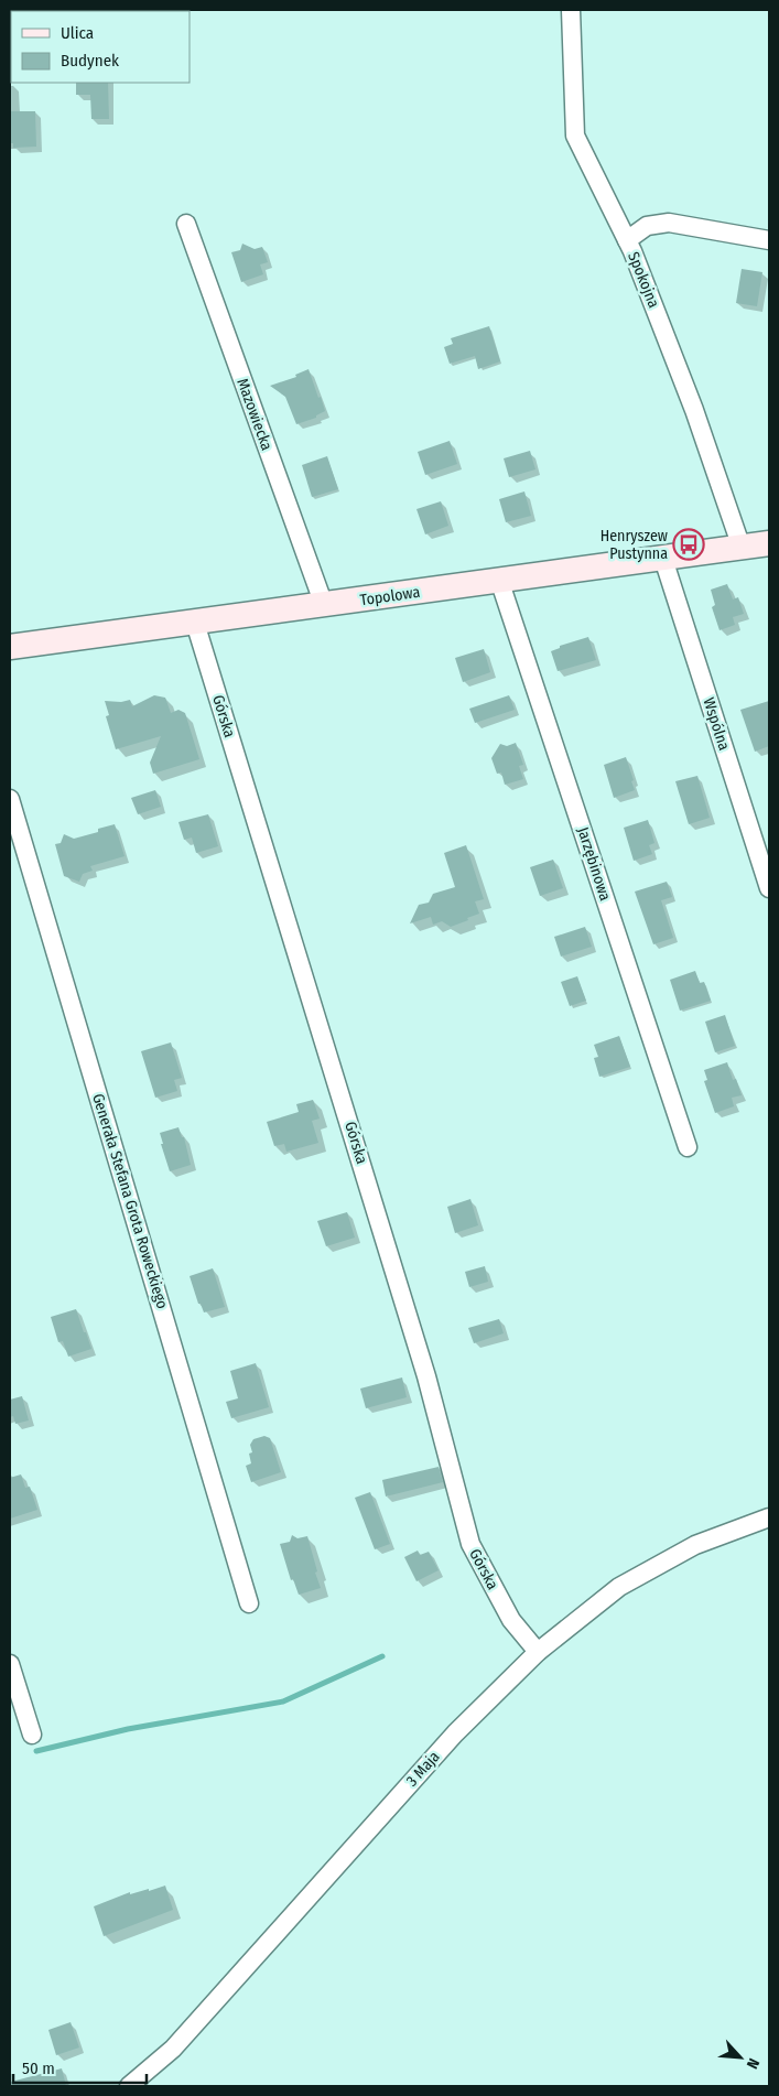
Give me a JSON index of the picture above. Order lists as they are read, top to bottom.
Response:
{
  "streets": {
    "street": [
      "Spokojna",
      "Mazowiecka",
      "Topolowa",
      "Górska",
      "Wspólna",
      "Jarzębinowa",
      "Generała Stefana Grota Roweckiego",
      "3 Maja"
    ]
  },
  "crossings": [
    ["Spokojna", "Topolowa"],
    ["Mazowiecka", "Topolowa"],
    ["Topolowa", "Górska"],
    ["Topolowa", "Wspólna"],
    ["Topolowa", "Jarzębinowa"],
    ["Górska", "3 Maja"]
  ],
  "places": {
    "bus stop": ["Henryszew Pustynna"]
  },
  "legend": ["Ulica", "Budynek"],
  "scale_bar": "50 m",
  "north": "bottom right"
}
